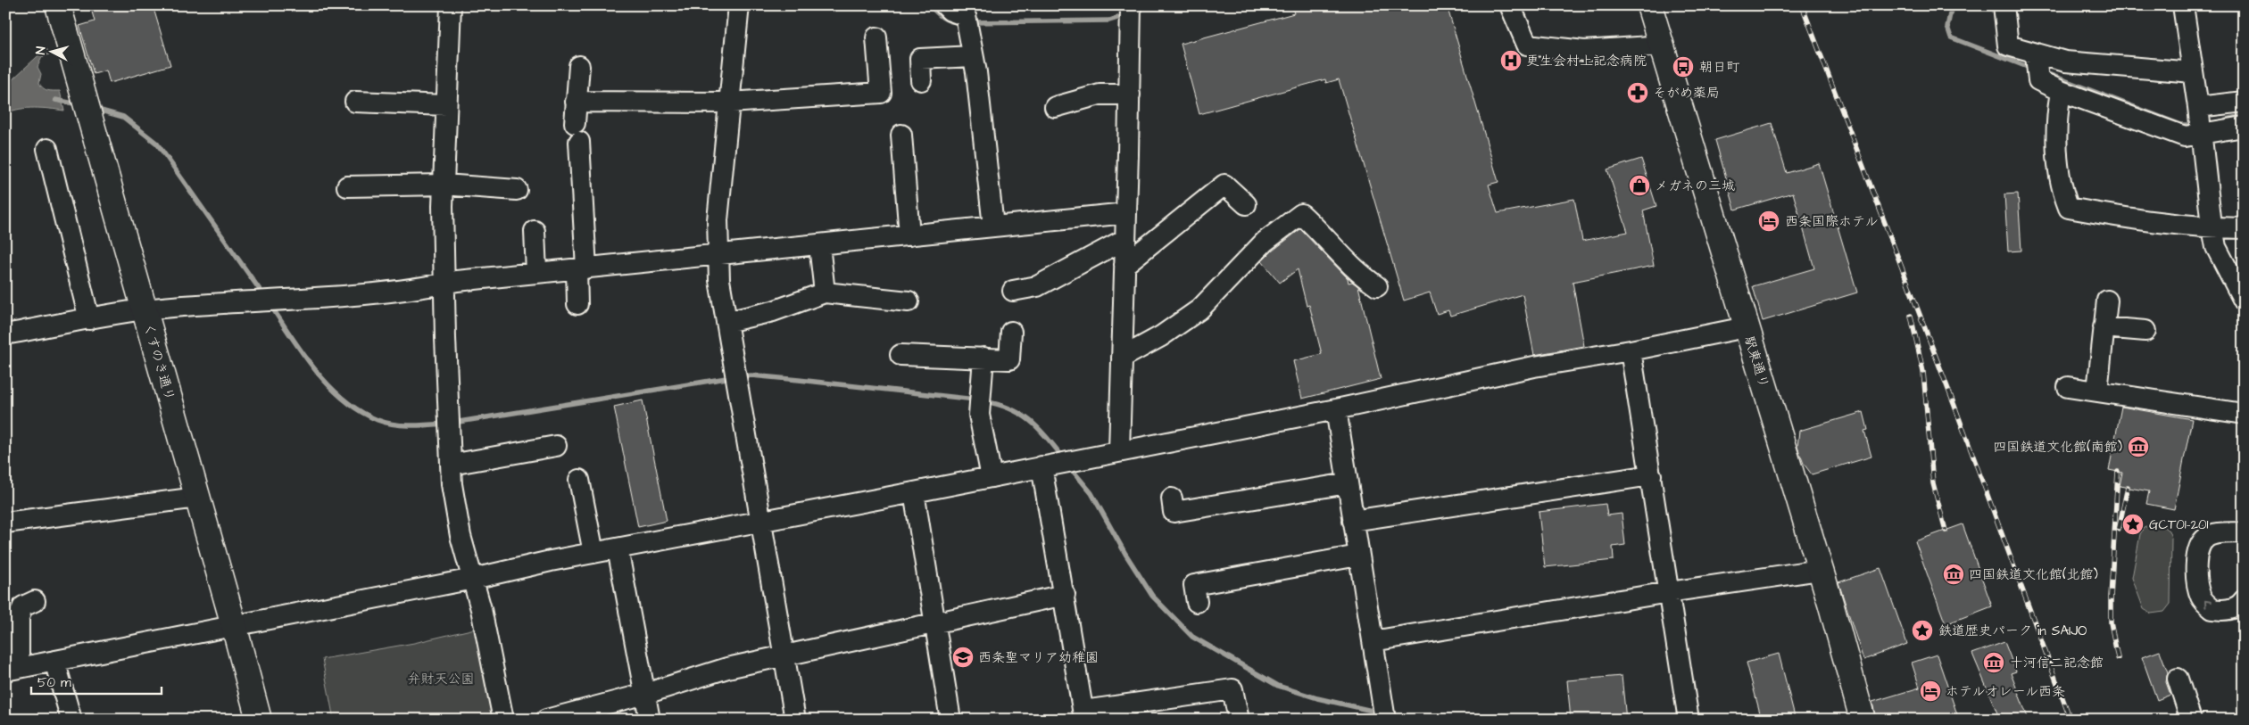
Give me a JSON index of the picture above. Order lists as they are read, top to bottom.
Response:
{
  "streets": {
    "street": ["くすのき通り", "駅東通り"]
  },
  "parks": ["弁財天公園"],
  "places": {
    "hospital": ["更生会村上記念病院"],
    "bus stop": ["朝日町"],
    "pharmacy": ["そがめ薬局"],
    "shop": ["メガネの三城"],
    "hotel": ["西条国際ホテル", "ホテルオレール西条"],
    "museum": ["四国鉄道文化館(南館)", "四国鉄道文化館(北館)", "十河信二記念館"],
    "place": ["GCT01-201", "鉄道歴史パーク in SAIJO"],
    "school or university": ["西条聖マリア幼稚園"]
  },
  "scale_bar": "50 m",
  "north": "left"
}
